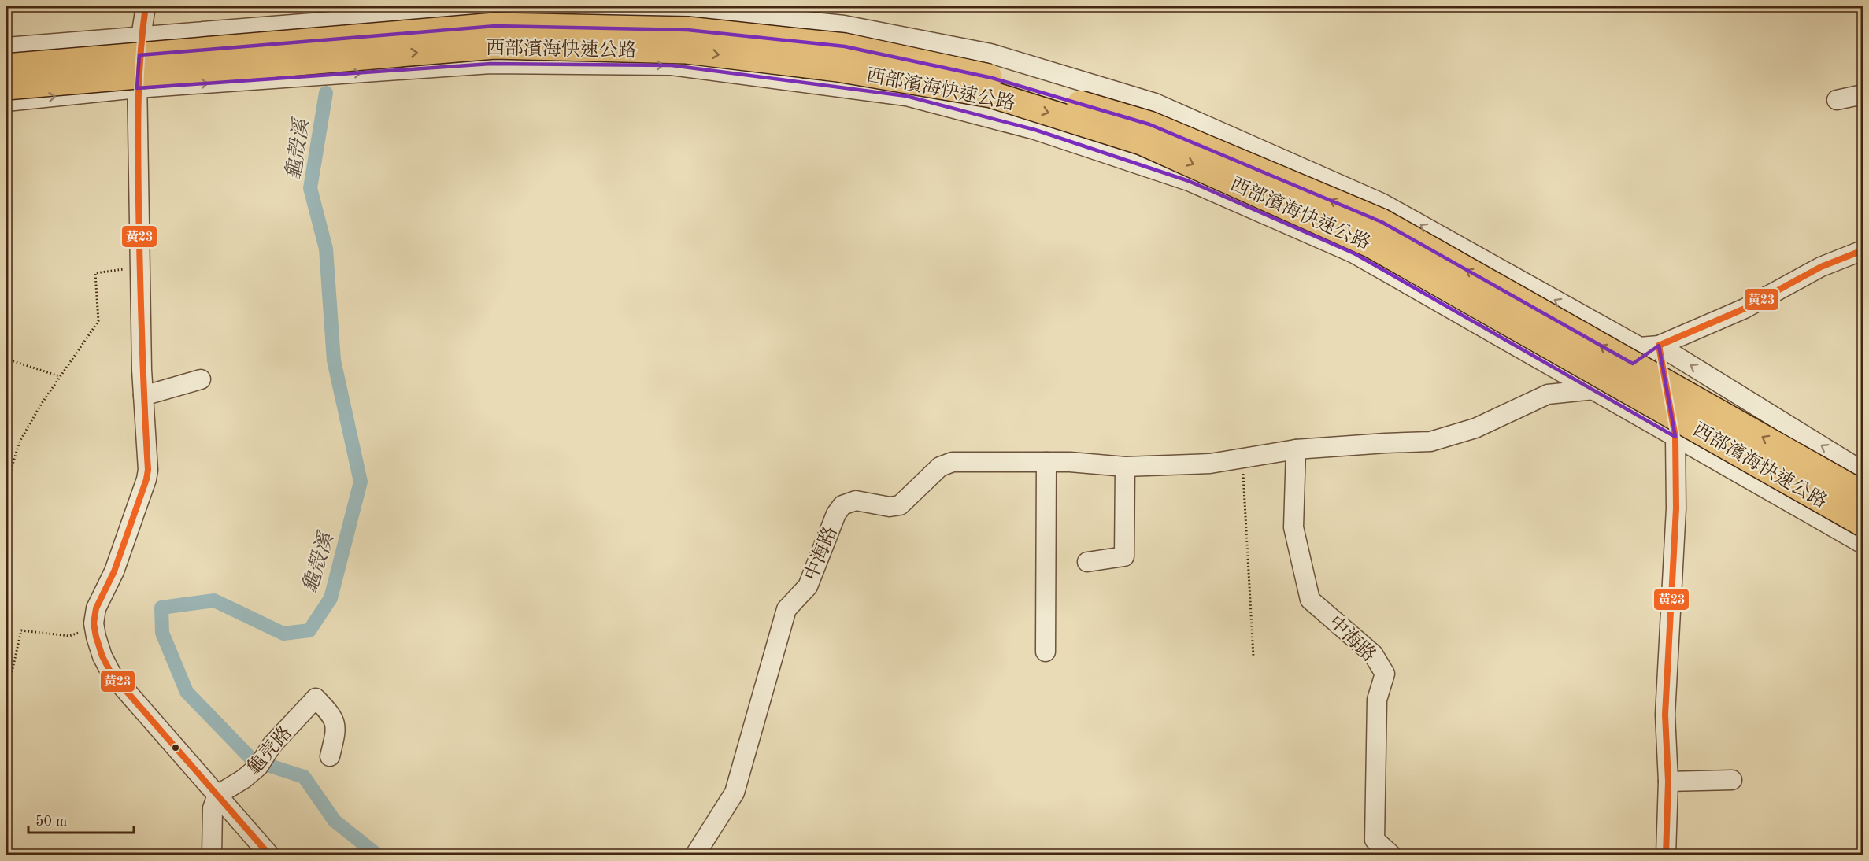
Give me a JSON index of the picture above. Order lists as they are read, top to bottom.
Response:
{
  "streets": {
    "highway": ["西部濱海快速公路"],
    "street": ["中海路", "龜壳路"]
  },
  "water": ["龜殼溪"],
  "lines": ["transit line 黃23"],
  "scale_bar": "50 m"
}
